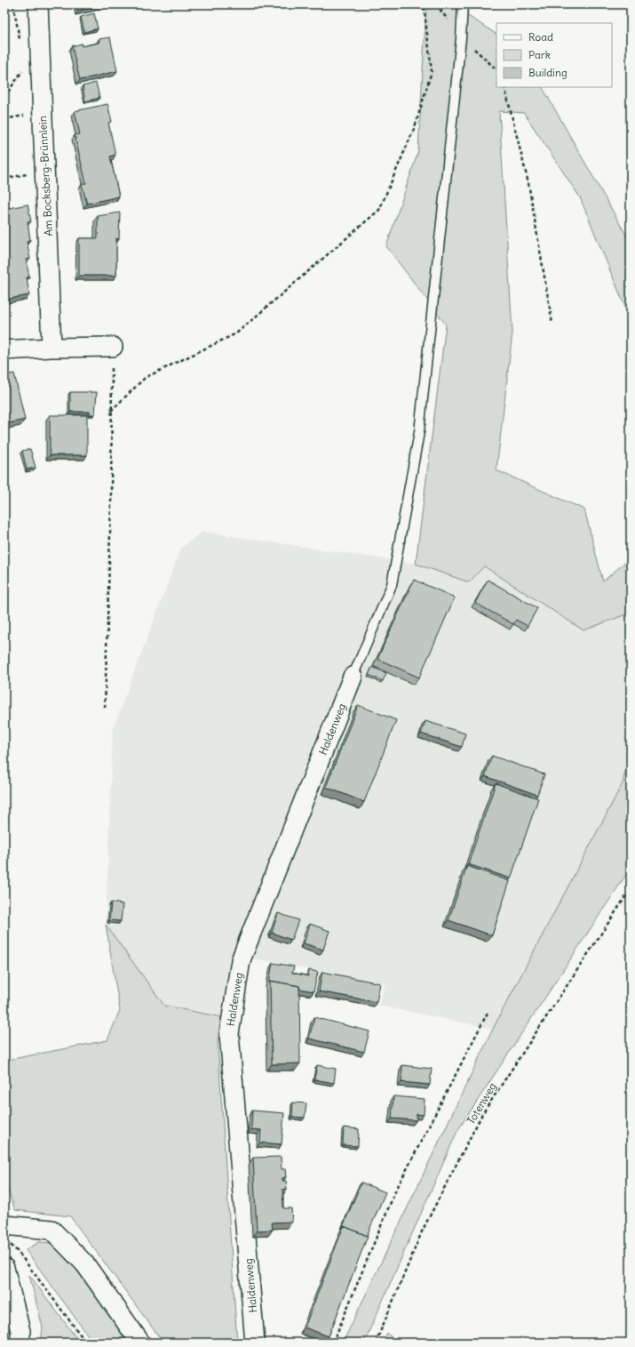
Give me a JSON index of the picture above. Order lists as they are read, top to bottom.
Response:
{
  "streets": {
    "street": ["Am Bocksberg-Brünnlein", "Haldenweg"],
    "path": ["Totenweg"]
  },
  "legend": ["Road", "Park", "Building"]
}
